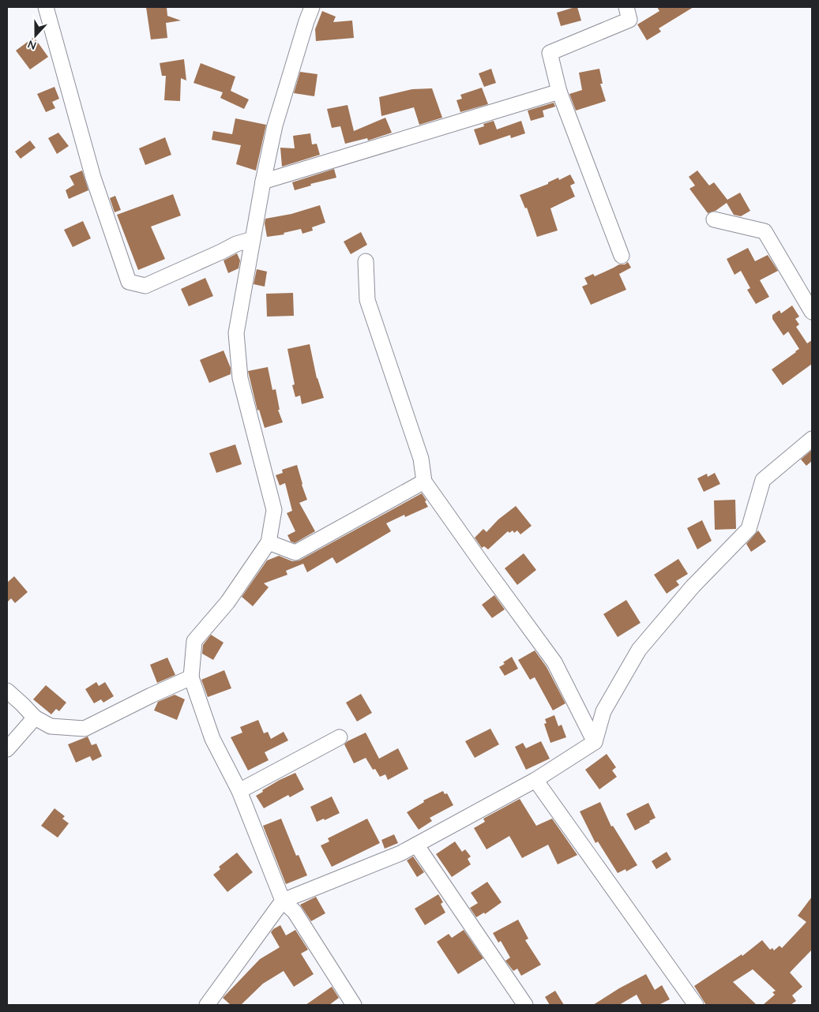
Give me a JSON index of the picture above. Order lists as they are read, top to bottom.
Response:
{
  "north": "bottom"
}
